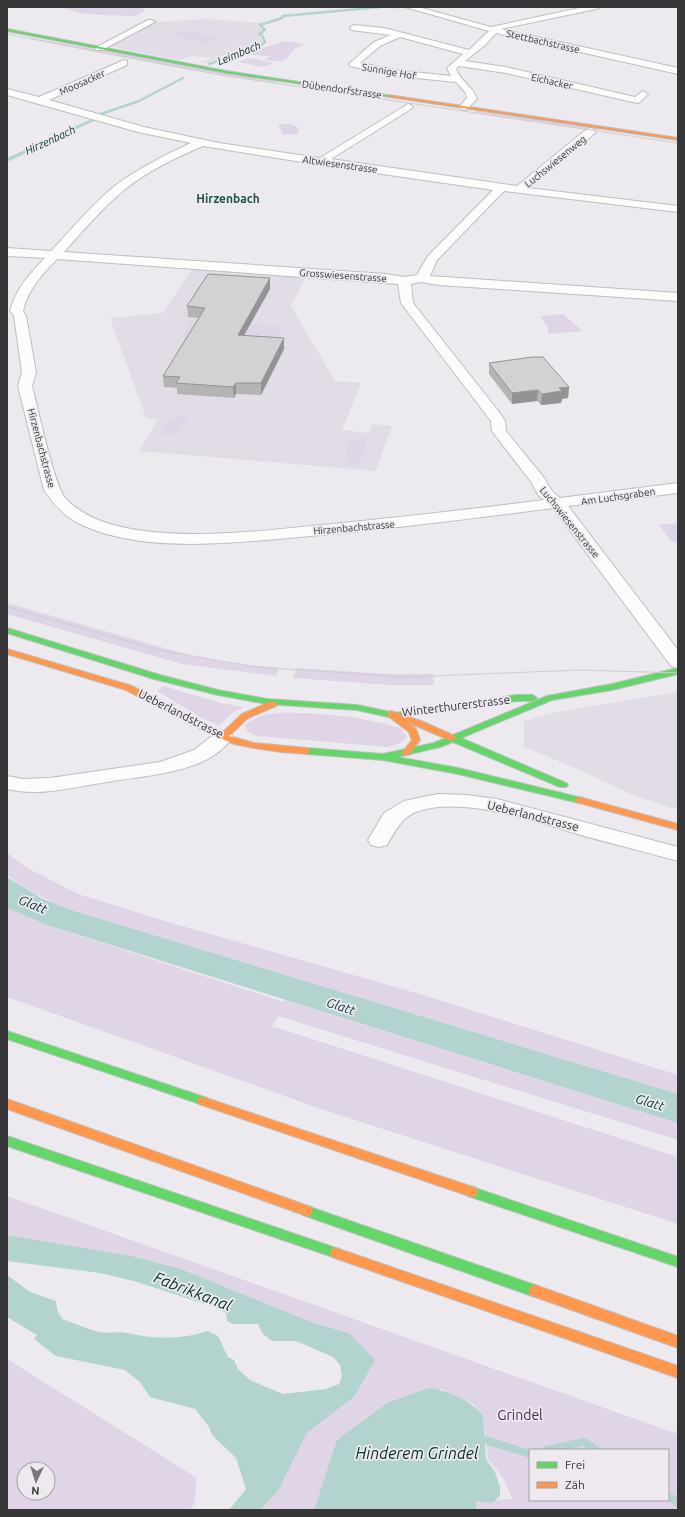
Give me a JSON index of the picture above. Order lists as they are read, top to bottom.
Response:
{
  "streets": {
    "main road": ["Dübendorfstrasse", "Winterthurerstrasse", "Ueberlandstrasse"],
    "street": [
      "Stettbachstrasse",
      "Sunnige Hof",
      "Eichacker",
      "Moosacker",
      "Luchswiesenweg",
      "Altwiesenstrasse",
      "Grosswiesenstrasse",
      "Hirzenbachstrasse",
      "Am Luchsgraben",
      "Luchswiesenstrasse"
    ]
  },
  "crossings": [
    ["Moosacker", "Altwiesenstrasse"],
    ["Luchswiesenweg", "Altwiesenstrasse"],
    ["Altwiesenstrasse", "Hirzenbachstrasse"],
    ["Grosswiesenstrasse", "Hirzenbachstrasse"],
    ["Grosswiesenstrasse", "Luchswiesenstrasse"],
    ["Hirzenbachstrasse", "Am Luchsgraben"],
    ["Hirzenbachstrasse", "Luchswiesenstrasse"],
    ["Am Luchsgraben", "Luchswiesenstrasse"],
    ["Winterthurerstrasse", "Ueberlandstrasse"]
  ],
  "districts": ["Hirzenbach"],
  "water": [
    "Leimbach",
    "Hirzenbach",
    "Glatt",
    "Fabrikkanal",
    "Hinderem Grindel"
  ],
  "parks": ["Grindel"],
  "legend": ["Frei", "Zäh"],
  "north": "bottom"
}
